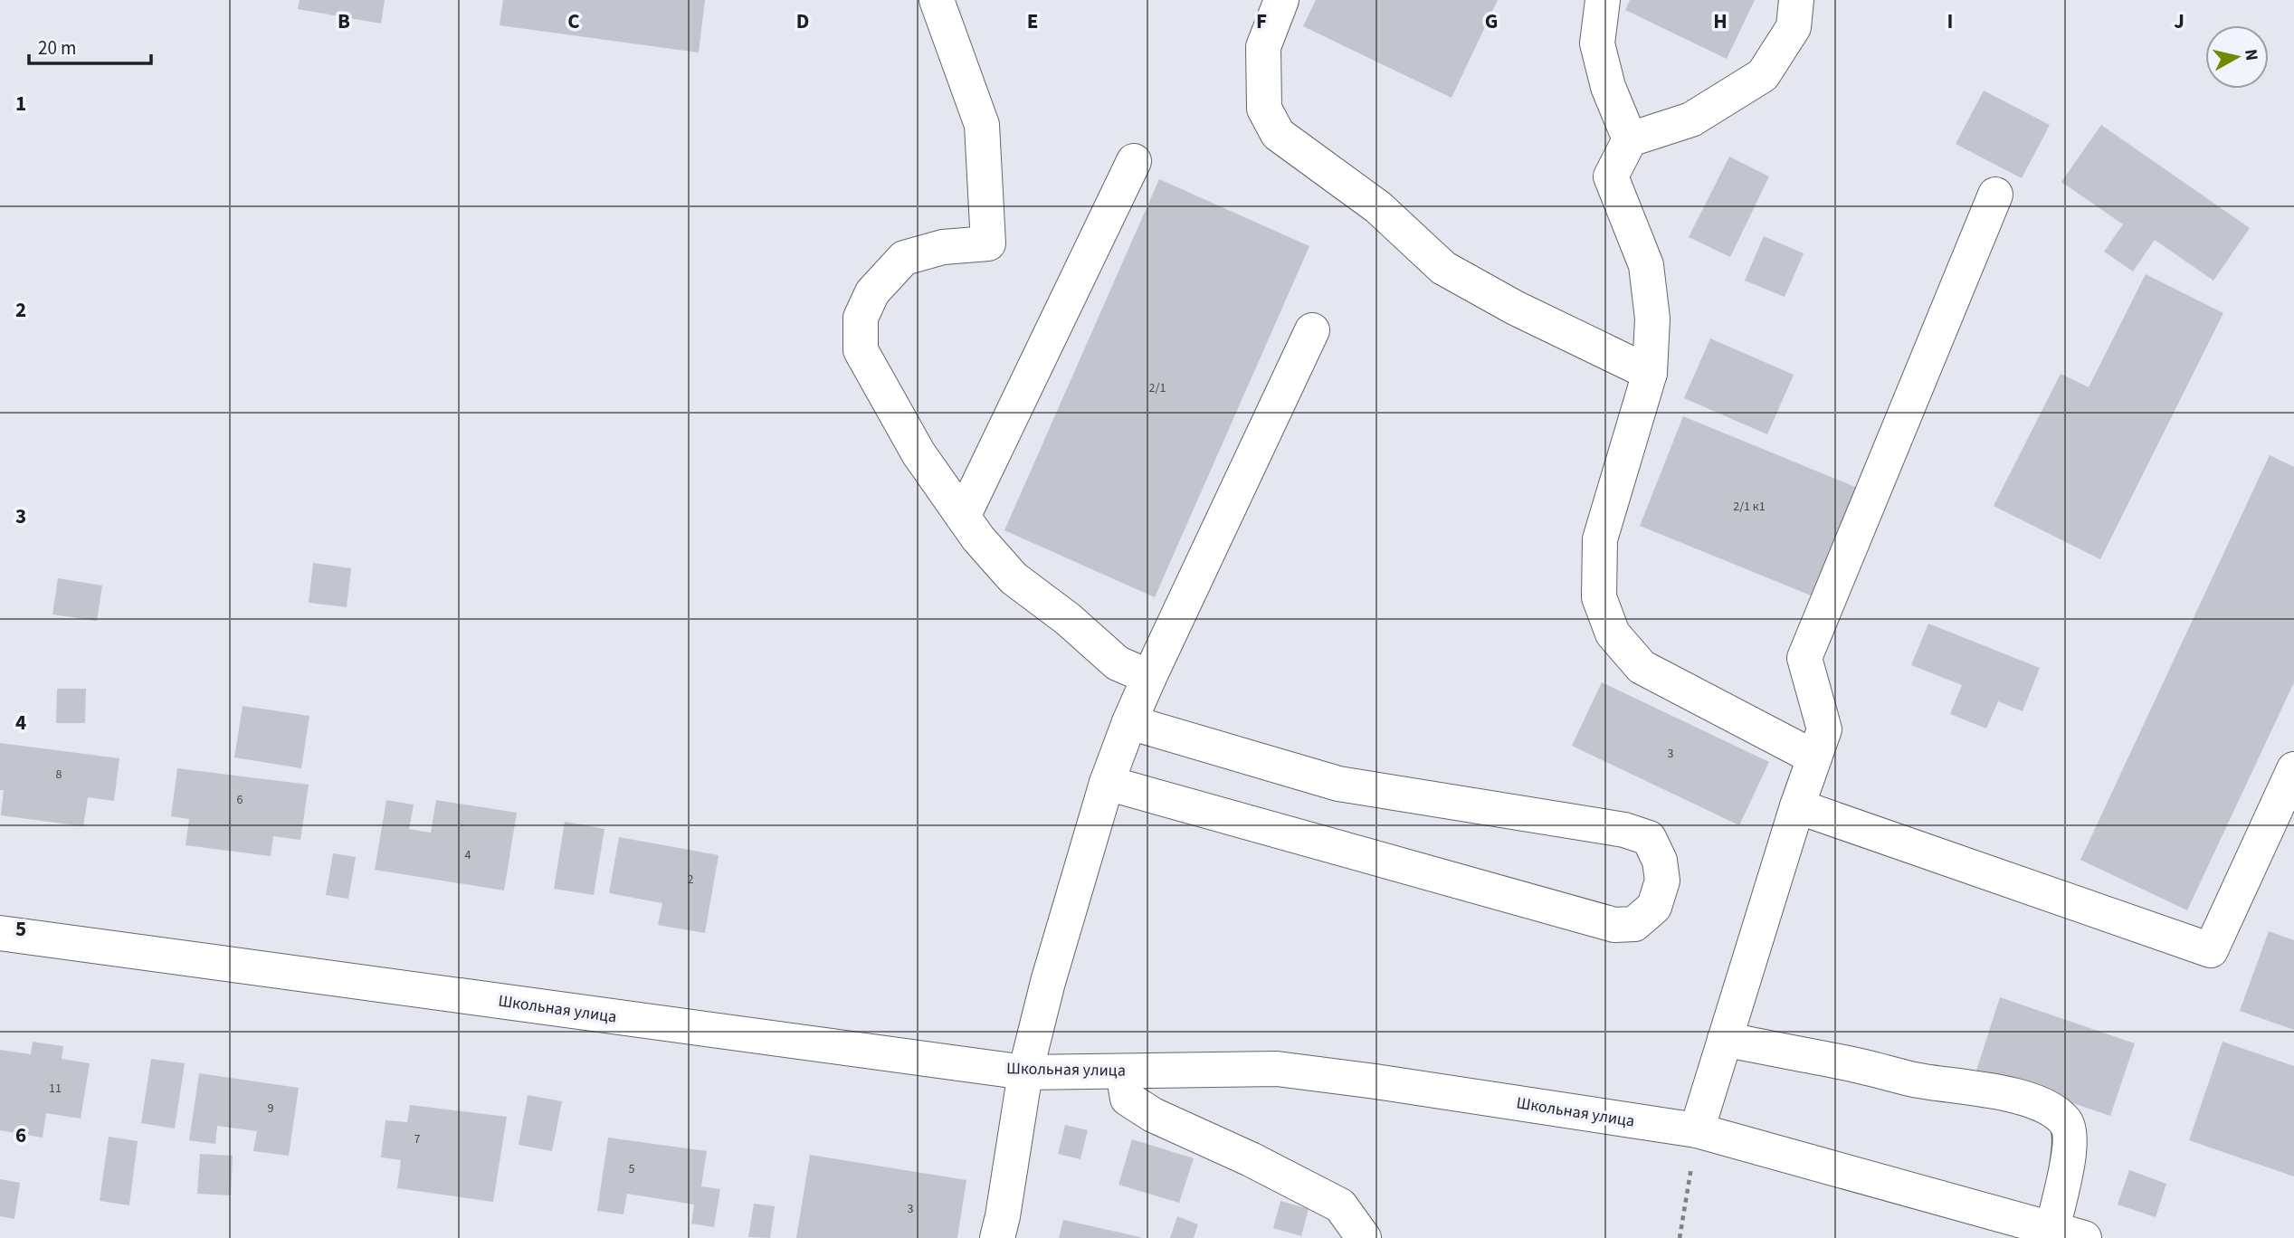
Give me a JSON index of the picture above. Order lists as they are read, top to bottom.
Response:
{
  "streets": {
    "street": ["Школьная улица"]
  },
  "house_numbers": [
    "2/1",
    "2/1 к1",
    "3",
    "8",
    "6",
    "4",
    "2",
    "11",
    "9",
    "7",
    "5",
    "3"
  ],
  "scale_bar": "20 m",
  "north": "right",
  "grid": {
    "columns": [
      "B",
      "C",
      "D",
      "E",
      "F",
      "G",
      "H",
      "I",
      "J"
    ],
    "rows": [
      "1",
      "2",
      "3",
      "4",
      "5",
      "6"
    ]
  }
}
